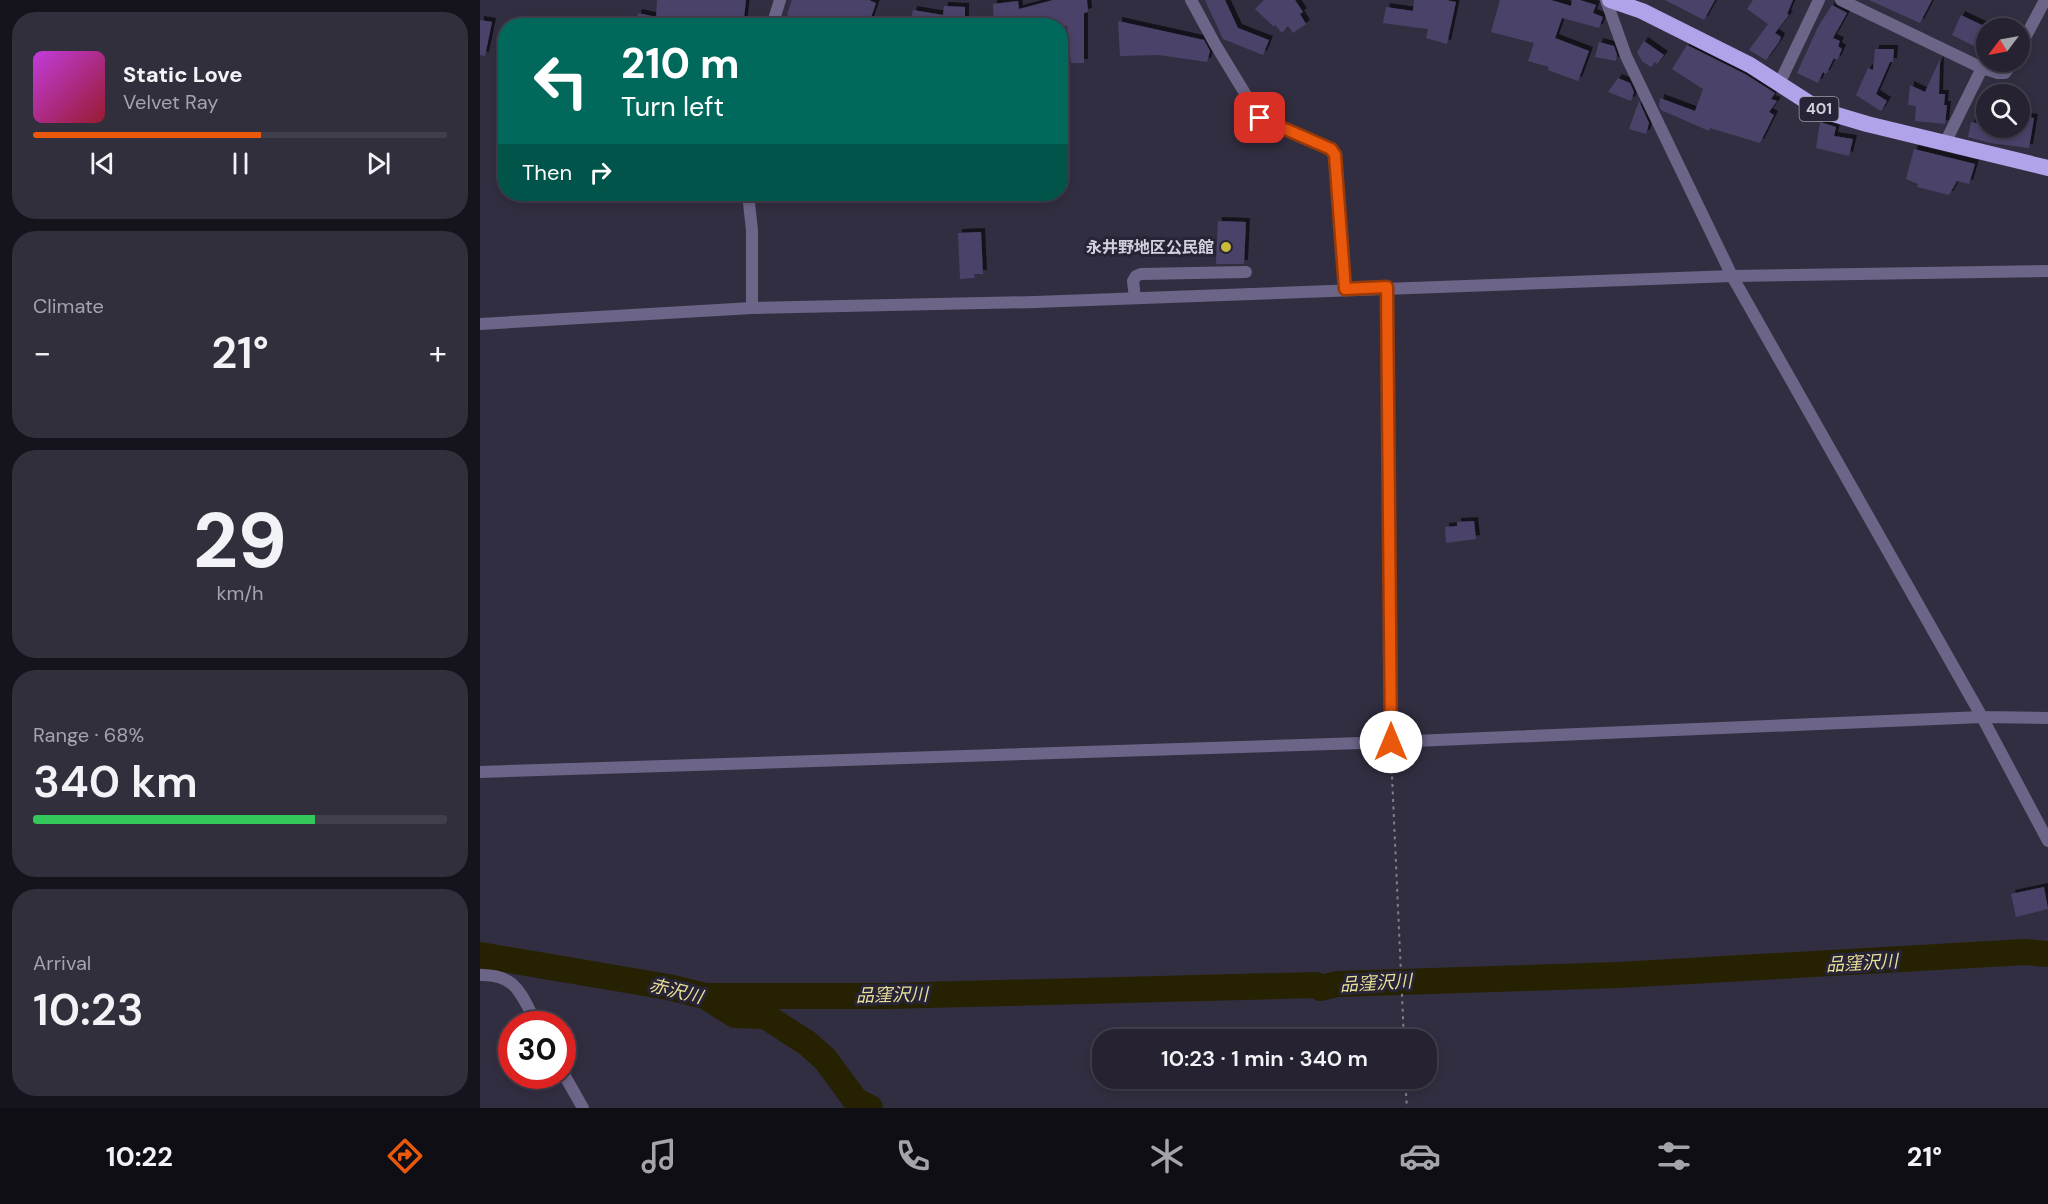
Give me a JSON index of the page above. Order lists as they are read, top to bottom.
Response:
{
  "streets": {
    "highway": ["401"]
  },
  "water": ["品窪沢川", "赤沢川"],
  "places": ["永井野地区公民館"],
  "north": "bottom left",
  "page": {
    "turn": ["210 m", "Turn left"],
    "song": ["Static Love", "Velvet Ray"],
    "then": "Then",
    "tile": [
      "Climate",
      ["29", "km/h"],
      ["Range · 68%", "340 km"],
      ["Arrival", "10:23"]
    ],
    "heat": ["−", "21°", "+"],
    "limit": "30",
    "trip": "10:23 · 1 min · 340 m",
    "tabs": ["10:22", "21°"]
  }
}
